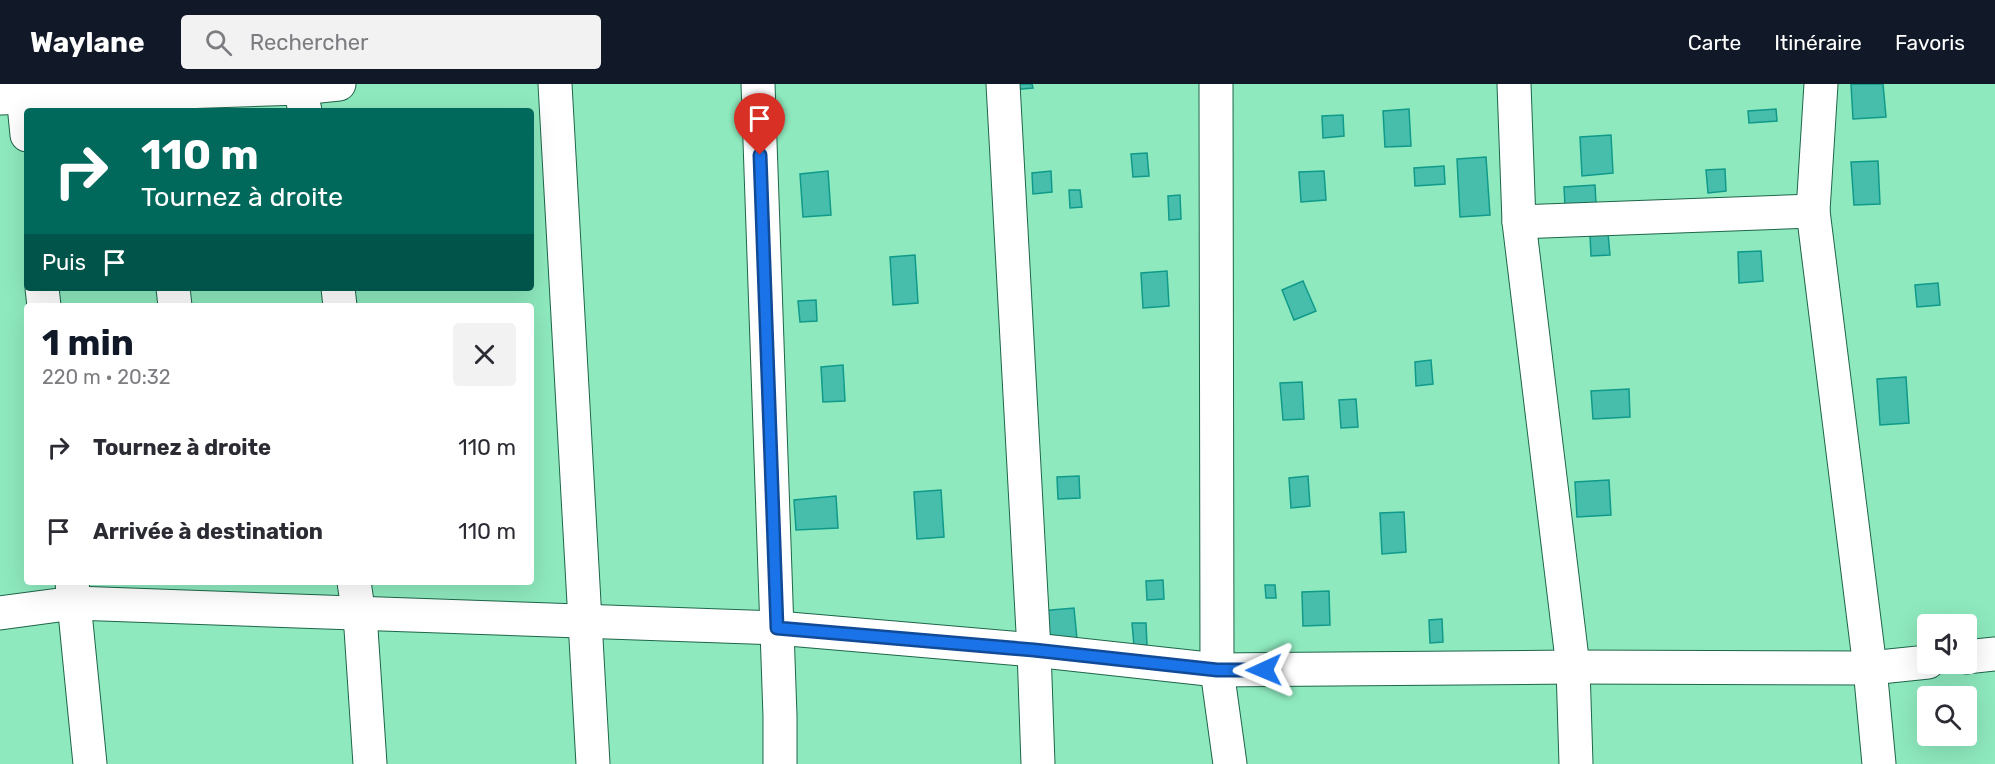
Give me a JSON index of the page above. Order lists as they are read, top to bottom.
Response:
{
  "page": {
    "header": "Waylane",
    "search": "Rechercher",
    "nav": ["Carte", "Itinéraire", "Favoris"],
    "turn": ["110 m", "Tournez à droite"],
    "then": "Puis",
    "heading": ["1 min", "220 m · 20:32"],
    "list": [
      {
        "name": "Tournez à droite",
        "value": "110 m"
      },
      {
        "name": "Arrivée à destination",
        "value": "110 m"
      }
    ]
  }
}
